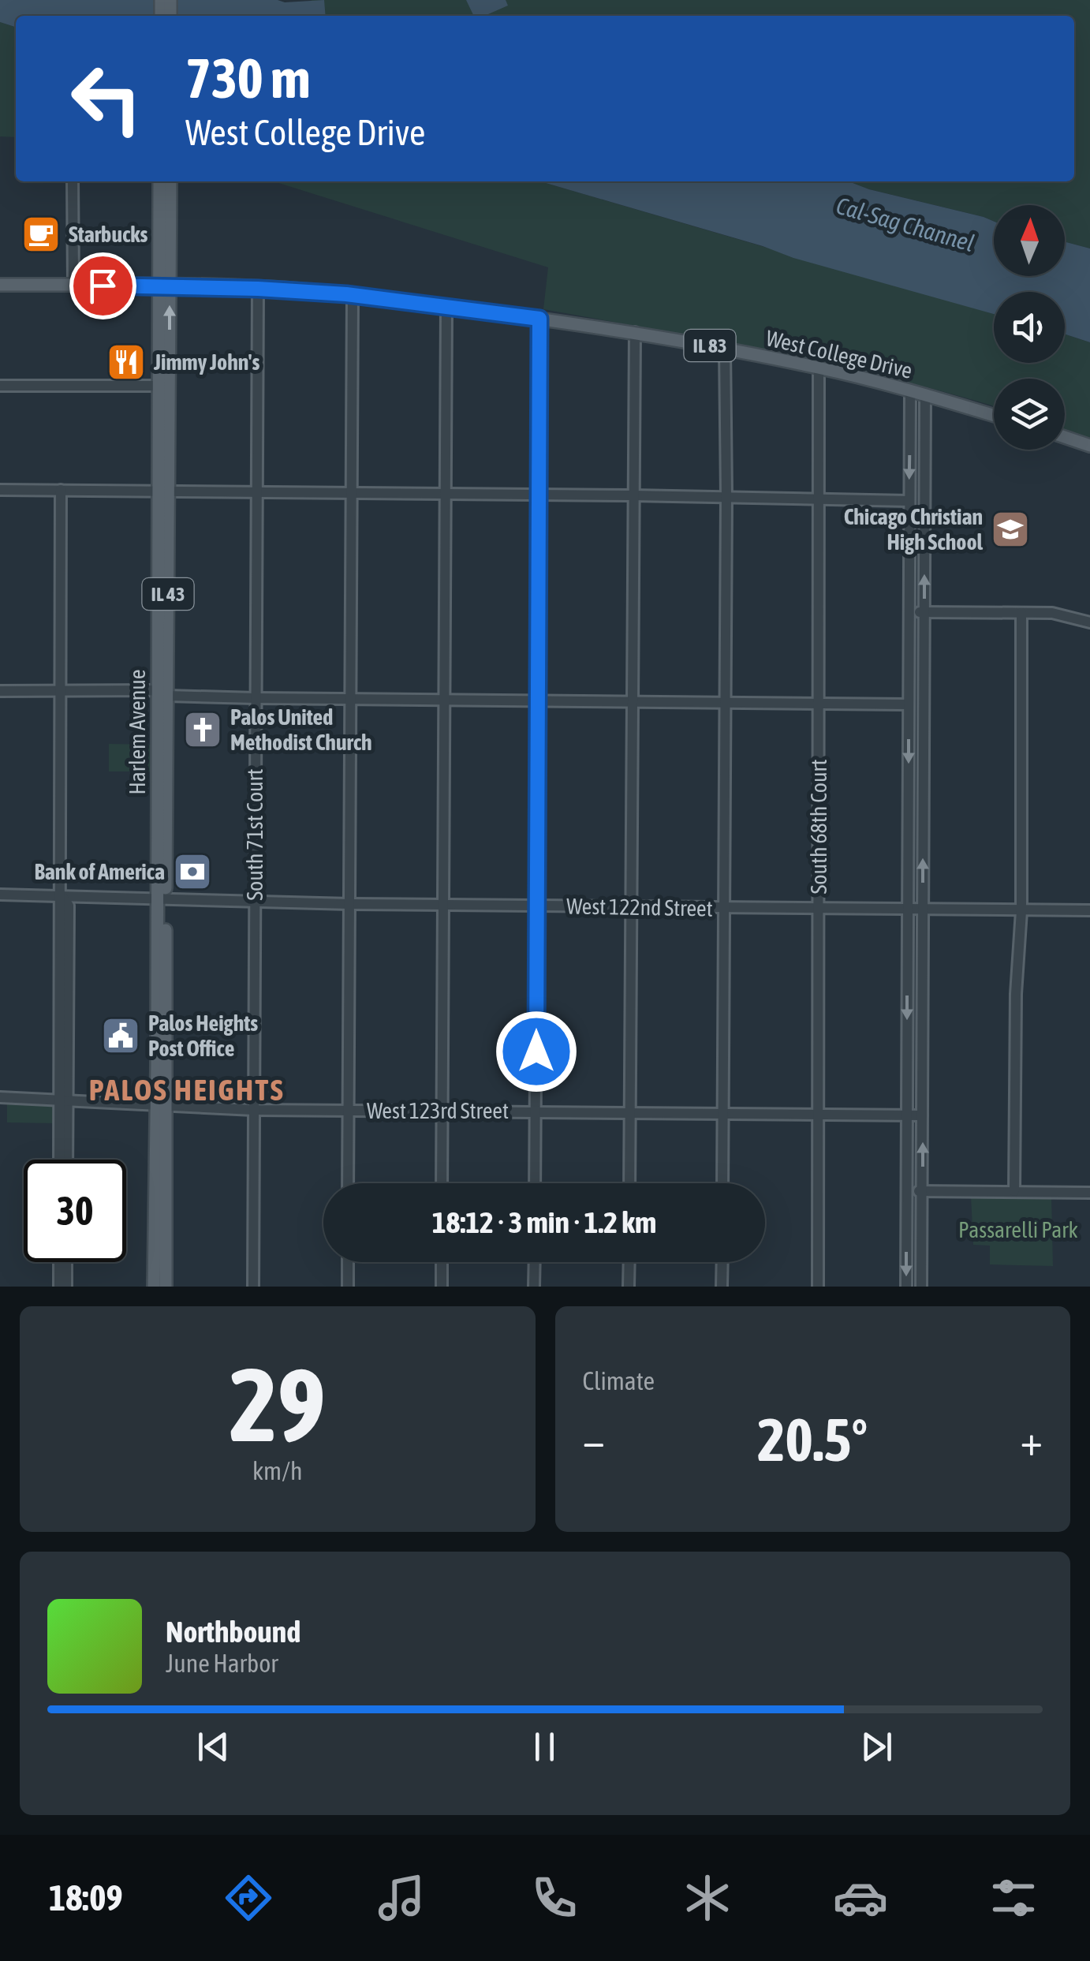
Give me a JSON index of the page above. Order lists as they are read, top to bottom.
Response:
{
  "streets": {
    "main road": [
      "IL 83",
      "West College Drive",
      "IL 43",
      "Harlem Avenue"
    ],
    "street": [
      "South 68th Court",
      "South 71st Court",
      "West 122nd Street",
      "West 123rd Street"
    ]
  },
  "crossings": [
    ["West College Drive", "Harlem Avenue"],
    ["West College Drive", "South 68th Court"],
    ["West College Drive", "South 71st Court"],
    ["Harlem Avenue", "West 122nd Street"],
    ["Harlem Avenue", "West 123rd Street"],
    ["South 68th Court", "West 122nd Street"],
    ["South 68th Court", "West 123rd Street"],
    ["South 71st Court", "West 122nd Street"],
    ["South 71st Court", "West 123rd Street"]
  ],
  "districts": ["PALOS HEIGHTS"],
  "water": ["Cal-Sag Channel"],
  "parks": ["Passarelli Park"],
  "places": {
    "cafe": ["Starbucks"],
    "restaurant": ["Jimmy John's"],
    "school or university": ["Chicago Christian High School"],
    "church": ["Palos United Methodist Church"],
    "bank": ["Bank of America"],
    "public building": ["Palos Heights Post Office"]
  },
  "north": "top",
  "page": {
    "turn": ["730 m", "West College Drive"],
    "limit": "30",
    "trip": "18:12 · 3 min · 1.2 km",
    "tile": [
      ["29", "km/h"],
      "Climate"
    ],
    "heat": ["−", "20.5°", "+"],
    "song": ["Northbound", "June Harbor"],
    "tabs": "18:09"
  }
}
